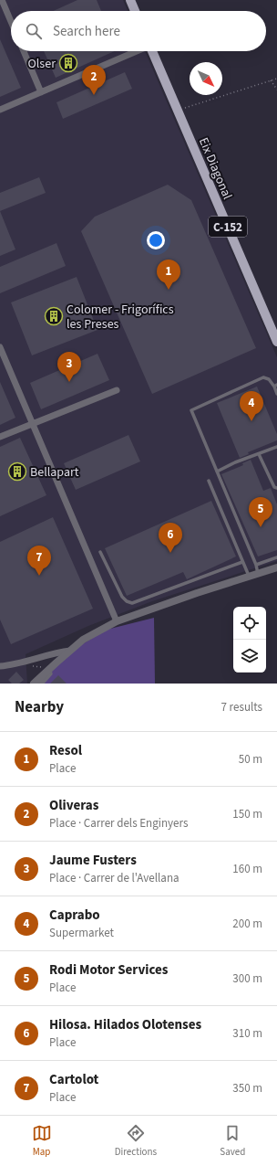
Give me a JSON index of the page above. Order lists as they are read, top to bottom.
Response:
{
  "streets": {
    "main road": ["Eix Diagonal", "C-152"]
  },
  "places": {
    "building": ["Olser", "Colomer - Frigorífics les Preses", "Bellapart"]
  },
  "north": "bottom right",
  "page": {
    "search": "Search here",
    "pins": [
      "2",
      "1",
      "3",
      "4",
      "5",
      "6",
      "7"
    ],
    "heading": ["Nearby", "7 results"],
    "list": [
      {
        "mark": "1",
        "name": "Resol",
        "note": "Place",
        "value": "50 m"
      },
      {
        "mark": "2",
        "name": "Oliveras",
        "note": "Place · Carrer dels Enginyers",
        "value": "150 m"
      },
      {
        "mark": "3",
        "name": "Jaume Fusters",
        "note": "Place · Carrer de l'Avellana",
        "value": "160 m"
      },
      {
        "mark": "4",
        "name": "Caprabo",
        "note": "Supermarket",
        "value": "200 m"
      },
      {
        "mark": "5",
        "name": "Rodi Motor Services",
        "note": "Place",
        "value": "300 m"
      },
      {
        "mark": "6",
        "name": "Hilosa. Hilados Olotenses",
        "note": "Place",
        "value": "310 m"
      },
      {
        "mark": "7",
        "name": "Cartolot",
        "note": "Place",
        "value": "350 m"
      }
    ],
    "nav": ["Map", "Directions", "Saved"]
  }
}
